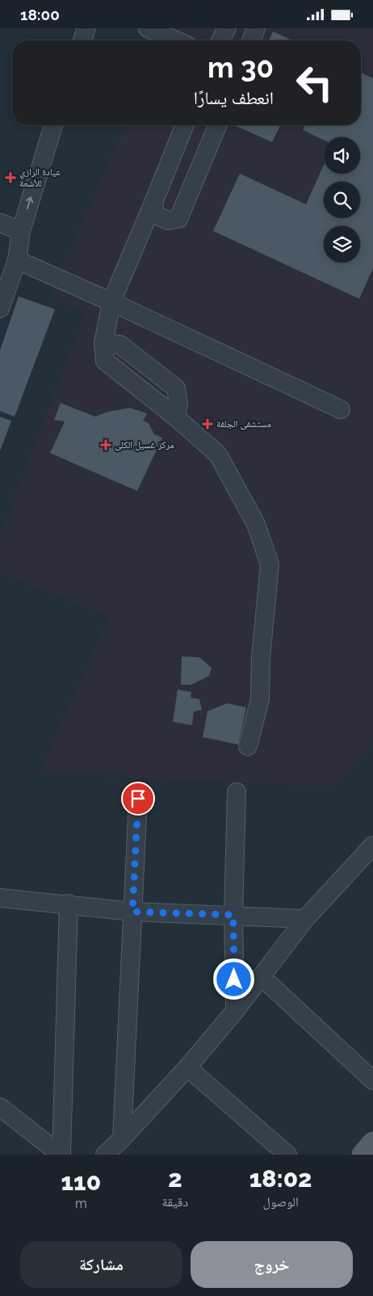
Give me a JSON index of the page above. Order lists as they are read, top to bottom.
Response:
{
  "places": {
    "health": ["عيادة الرازي للأشعة", "مستشفى الجلفة", "مركز غسيل الكلى"]
  },
  "page": {
    "status": "18:00",
    "turn": ["30 m", "انعطف يسارًا"],
    "eta": [
      "18:02",
      "الوصول",
      "2",
      "دقيقة",
      "110",
      "m"
    ],
    "buttons": ["خروج", "مشاركة"]
  }
}
